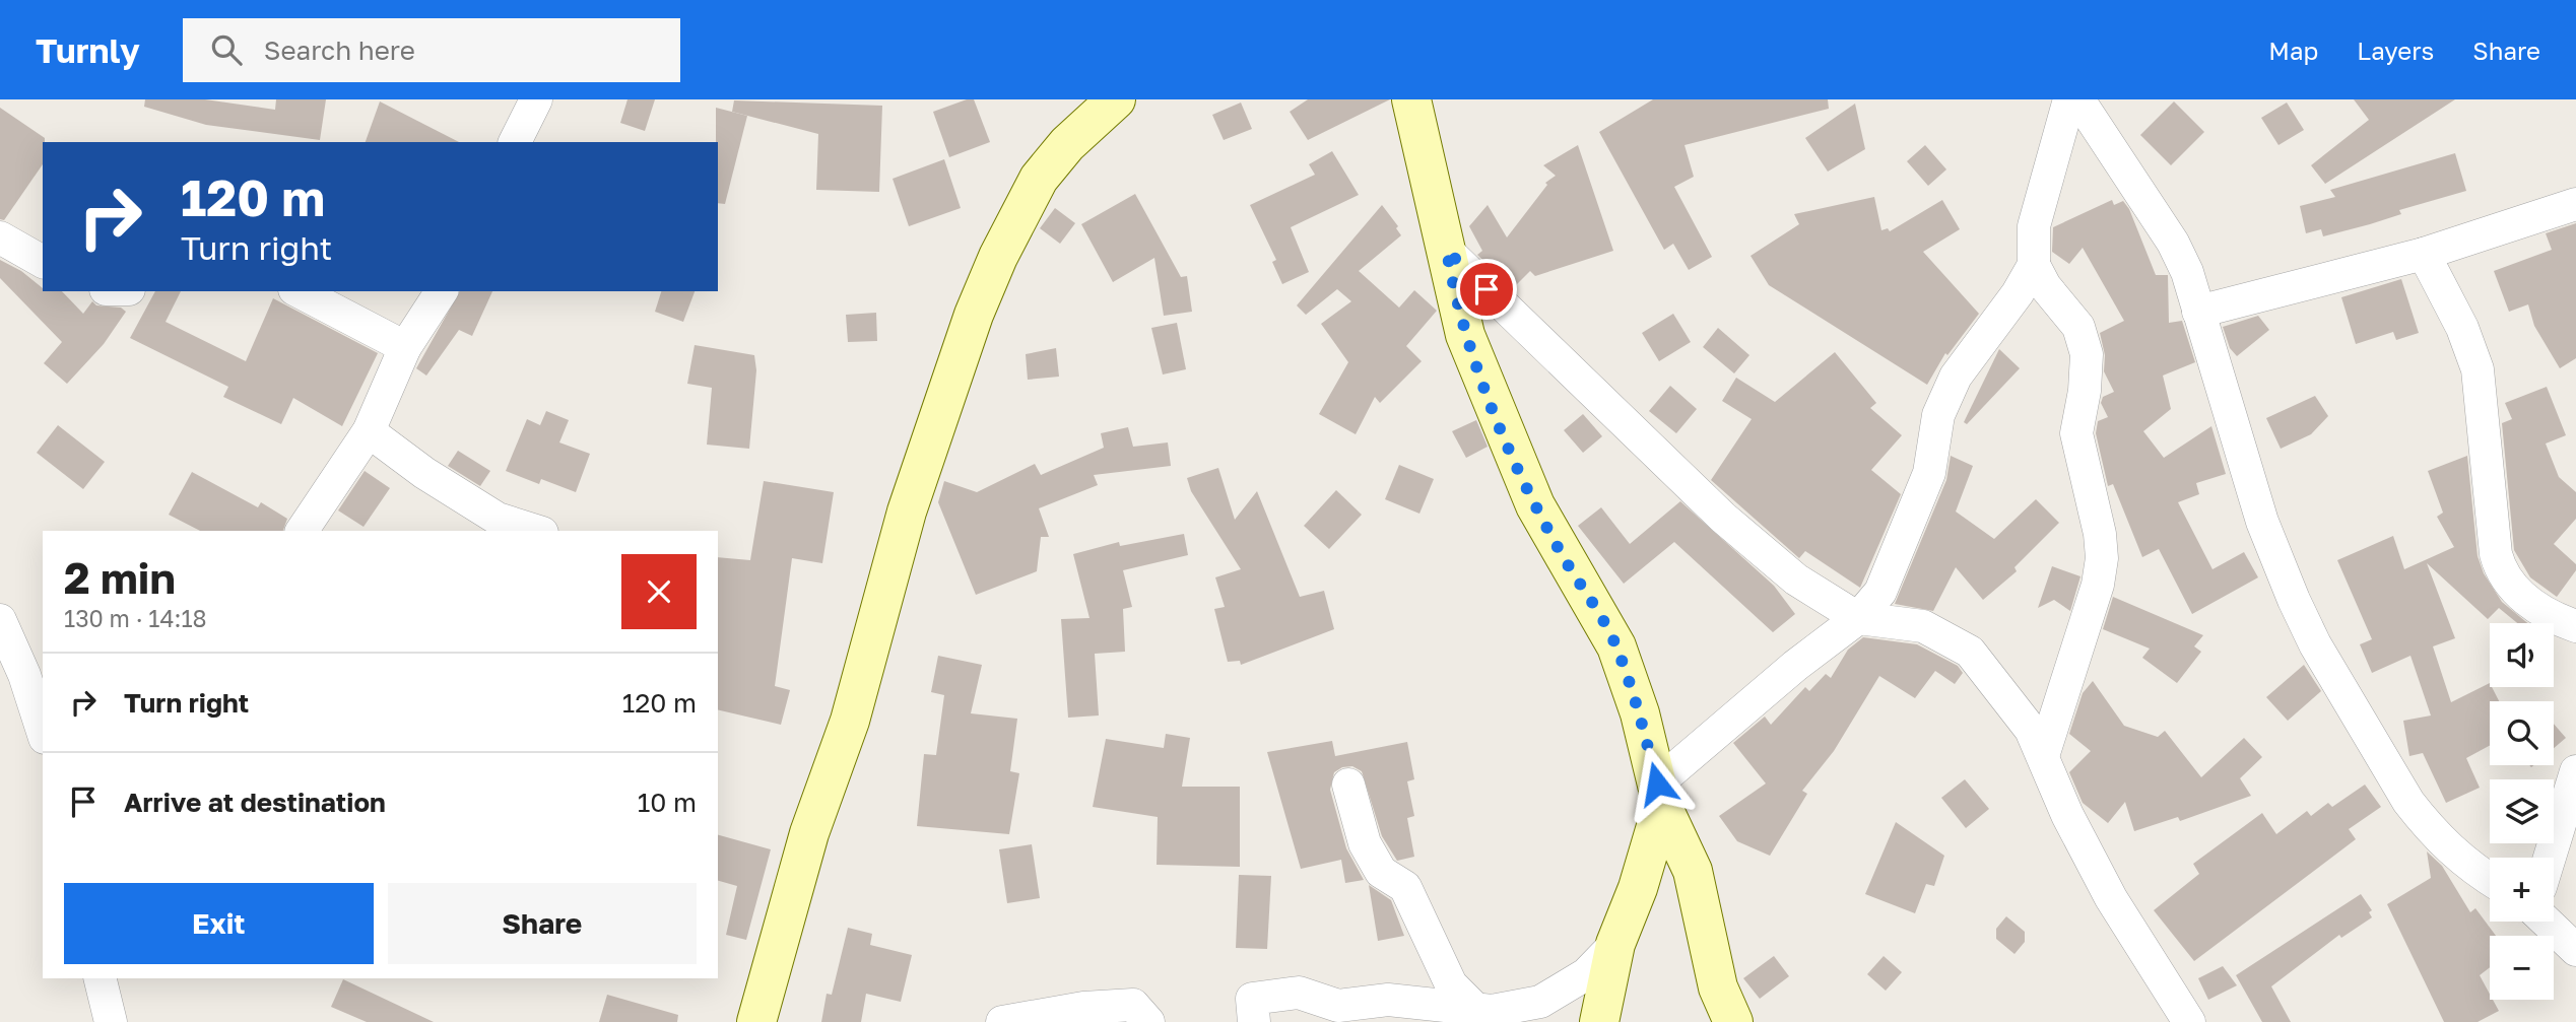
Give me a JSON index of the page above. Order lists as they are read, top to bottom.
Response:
{
  "page": {
    "header": "Turnly",
    "search": "Search here",
    "nav": ["Map", "Layers", "Share"],
    "turn": ["120 m", "Turn right"],
    "heading": ["2 min", "130 m · 14:18"],
    "map_buttons": ["+", "−"],
    "list": [
      {
        "name": "Turn right",
        "value": "120 m"
      },
      {
        "name": "Arrive at destination",
        "value": "10 m"
      }
    ],
    "buttons": ["Exit", "Share"]
  }
}
